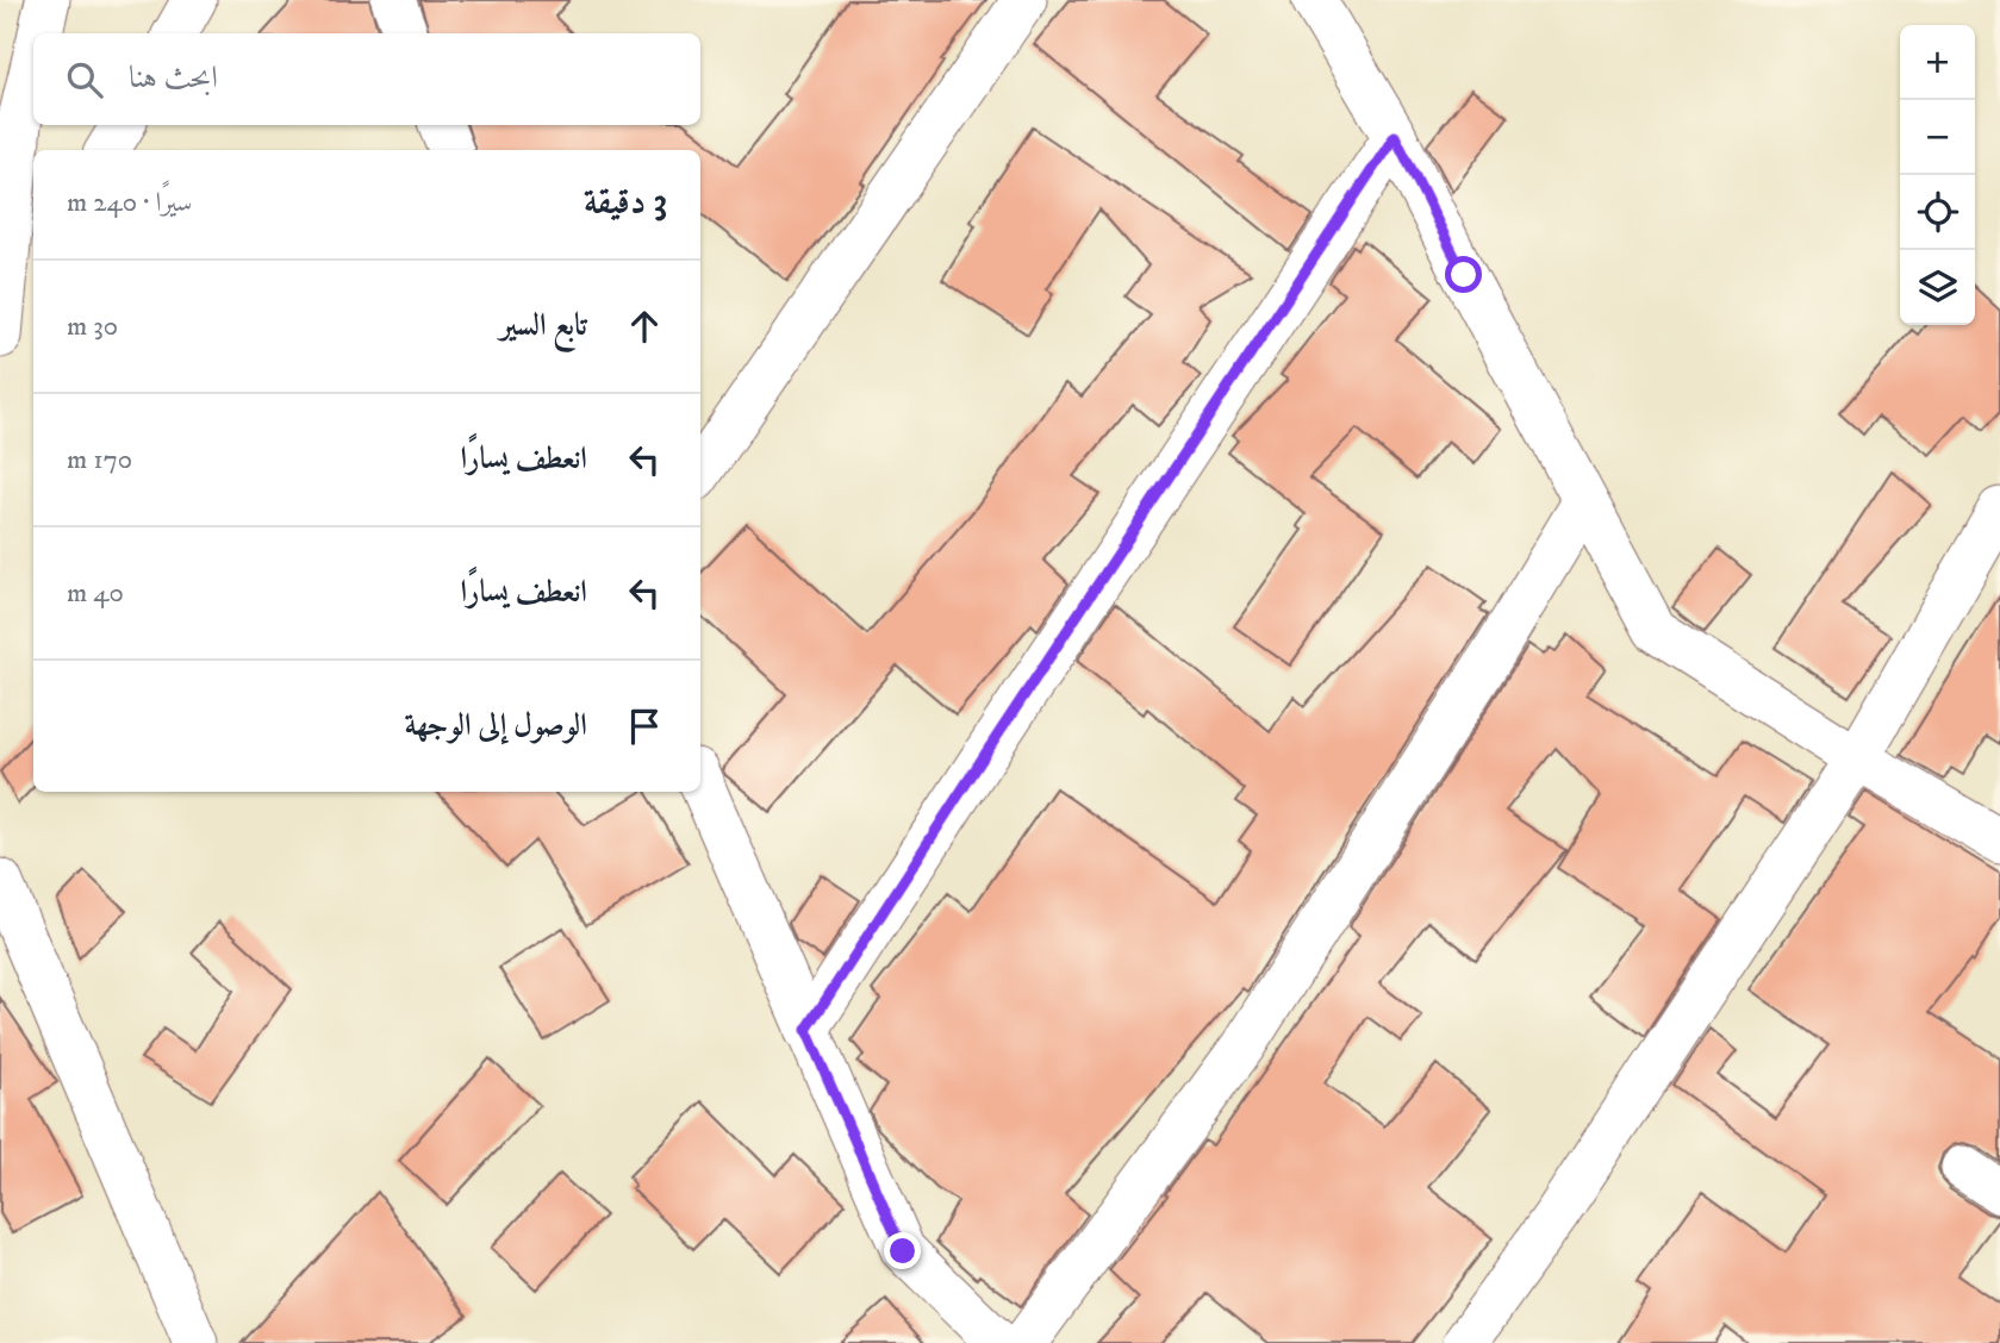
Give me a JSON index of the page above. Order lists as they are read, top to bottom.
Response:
{
  "page": {
    "map_buttons": ["+", "−"],
    "search": "ابحث هنا",
    "heading": ["3 دقيقة", "سيرًا · 240 m"],
    "list": [
      ["تابع السير", "30 m"],
      ["انعطف يسارًا", "170 m"],
      ["انعطف يسارًا", "40 m"],
      "الوصول إلى الوجهة"
    ]
  }
}
